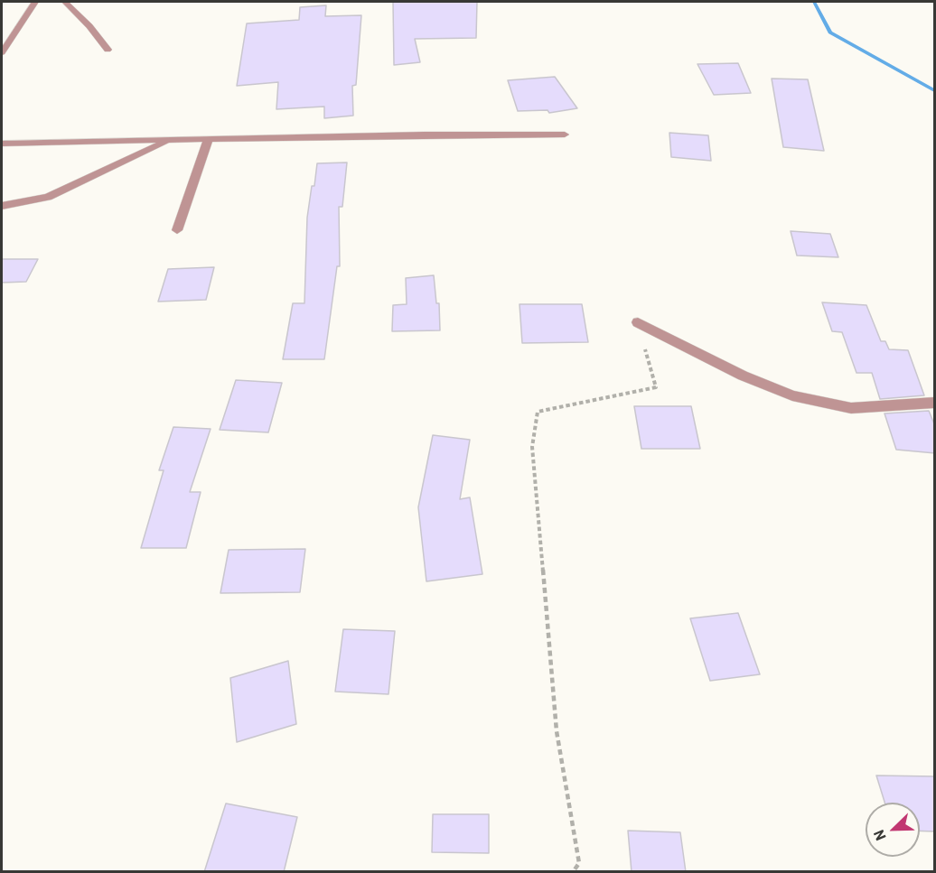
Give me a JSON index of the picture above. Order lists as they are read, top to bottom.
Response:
{
  "north": "bottom left"
}
